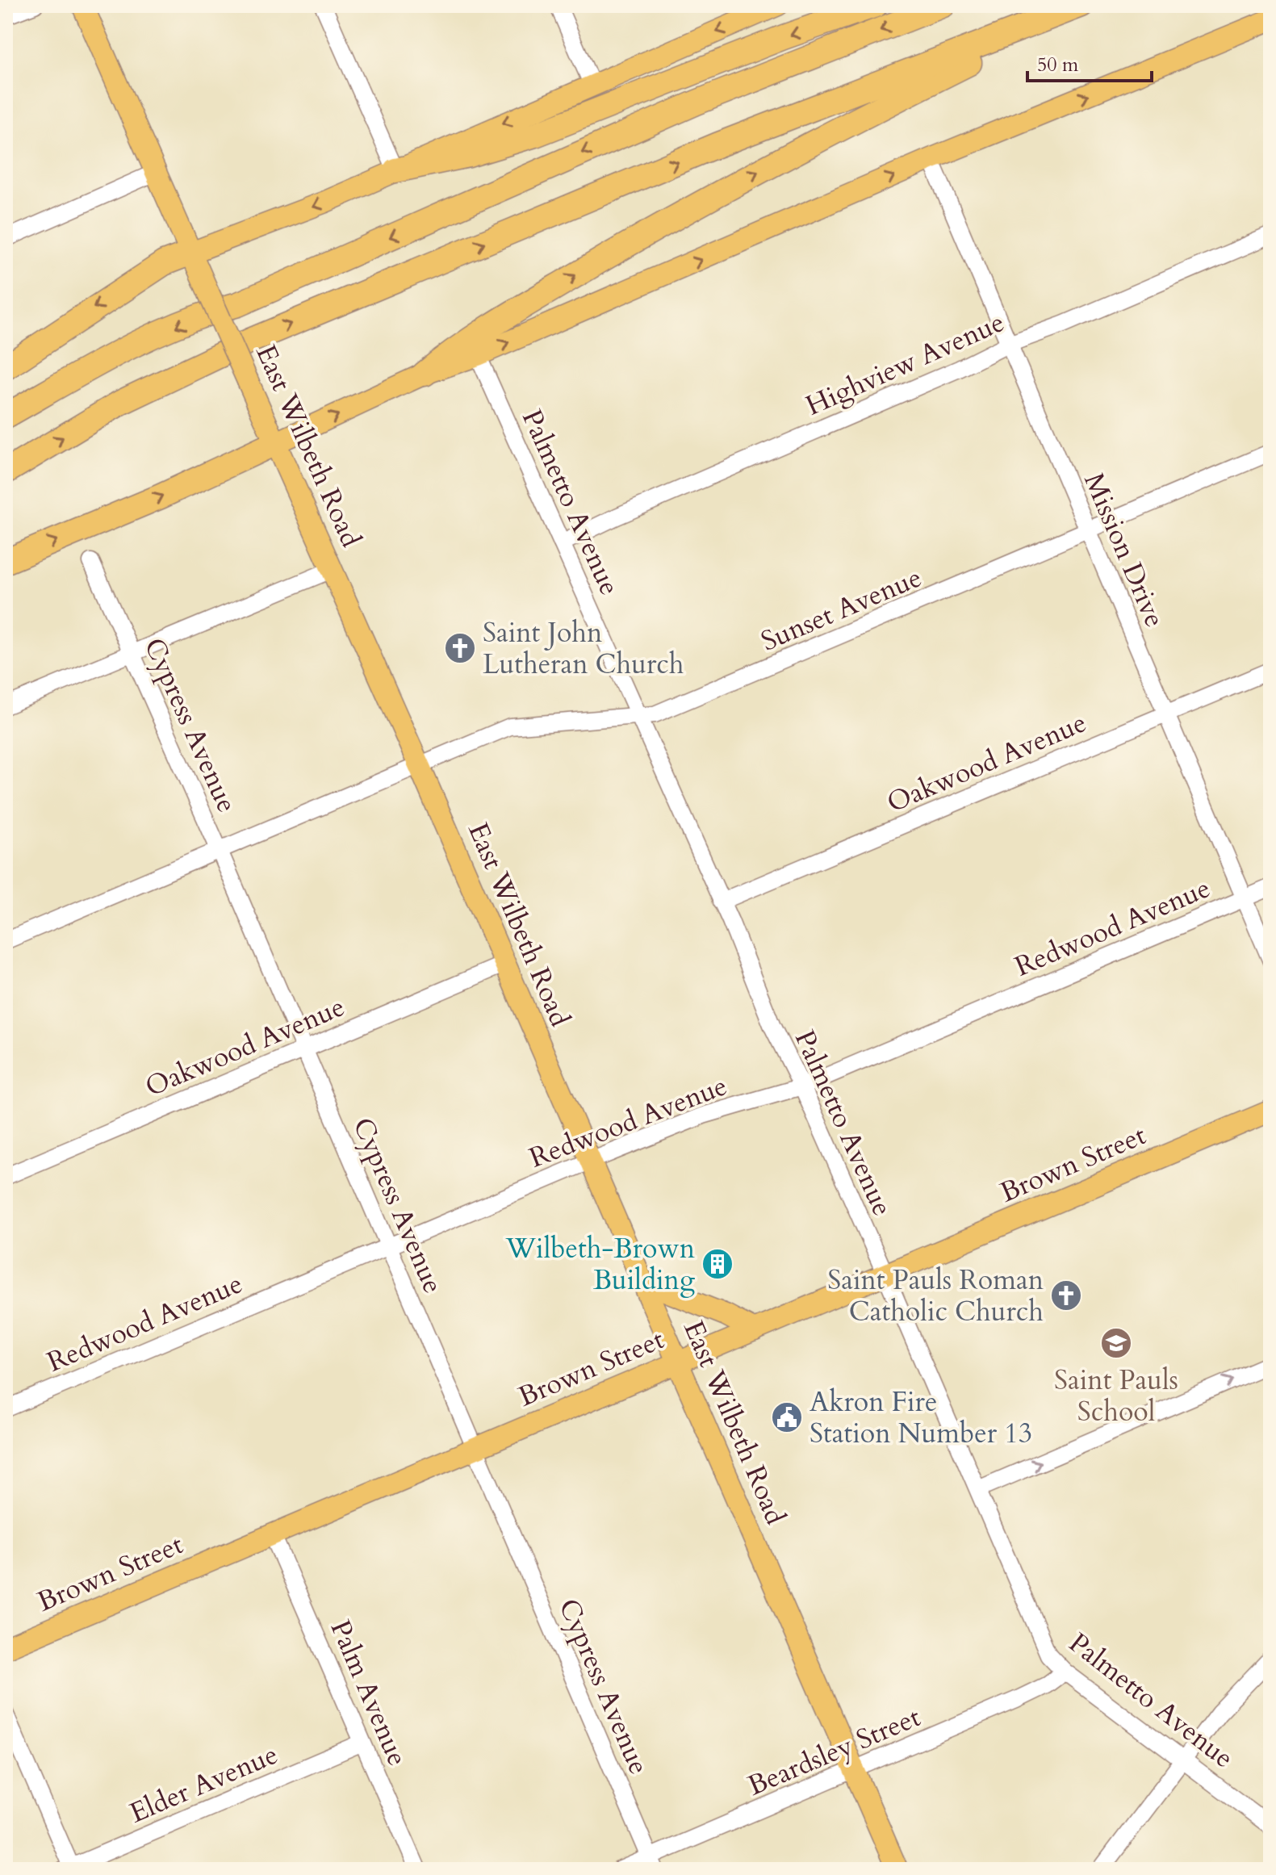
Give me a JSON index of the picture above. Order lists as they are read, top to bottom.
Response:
{
  "streets": {
    "main road": ["East Wilbeth Road", "Brown Street"],
    "street": [
      "Highview Avenue",
      "Palmetto Avenue",
      "Mission Drive",
      "Sunset Avenue",
      "Cypress Avenue",
      "Oakwood Avenue",
      "Redwood Avenue",
      "Palm Avenue",
      "Beardsley Street",
      "Elder Avenue"
    ]
  },
  "crossings": [
    ["Highview Avenue", "Palmetto Avenue"],
    ["Highview Avenue", "Mission Drive"],
    ["East Wilbeth Road", "Sunset Avenue"],
    ["East Wilbeth Road", "Oakwood Avenue"],
    ["East Wilbeth Road", "Redwood Avenue"],
    ["East Wilbeth Road", "Brown Street"],
    ["East Wilbeth Road", "Beardsley Street"],
    ["Palmetto Avenue", "Sunset Avenue"],
    ["Palmetto Avenue", "Oakwood Avenue"],
    ["Palmetto Avenue", "Redwood Avenue"],
    ["Palmetto Avenue", "Brown Street"],
    ["Palmetto Avenue", "Beardsley Street"],
    ["Mission Drive", "Sunset Avenue"],
    ["Mission Drive", "Oakwood Avenue"],
    ["Mission Drive", "Redwood Avenue"],
    ["Sunset Avenue", "Cypress Avenue"],
    ["Cypress Avenue", "Oakwood Avenue"],
    ["Cypress Avenue", "Redwood Avenue"],
    ["Cypress Avenue", "Brown Street"],
    ["Cypress Avenue", "Beardsley Street"],
    ["Brown Street", "Palm Avenue"],
    ["Palm Avenue", "Elder Avenue"]
  ],
  "places": {
    "church": ["Saint John Lutheran Church", "Saint Pauls Roman Catholic Church"],
    "building": ["Wilbeth-Brown Building"],
    "school or university": ["Saint Pauls School"],
    "public building": ["Akron Fire Station Number 13"]
  },
  "scale_bar": "50 m"
}
